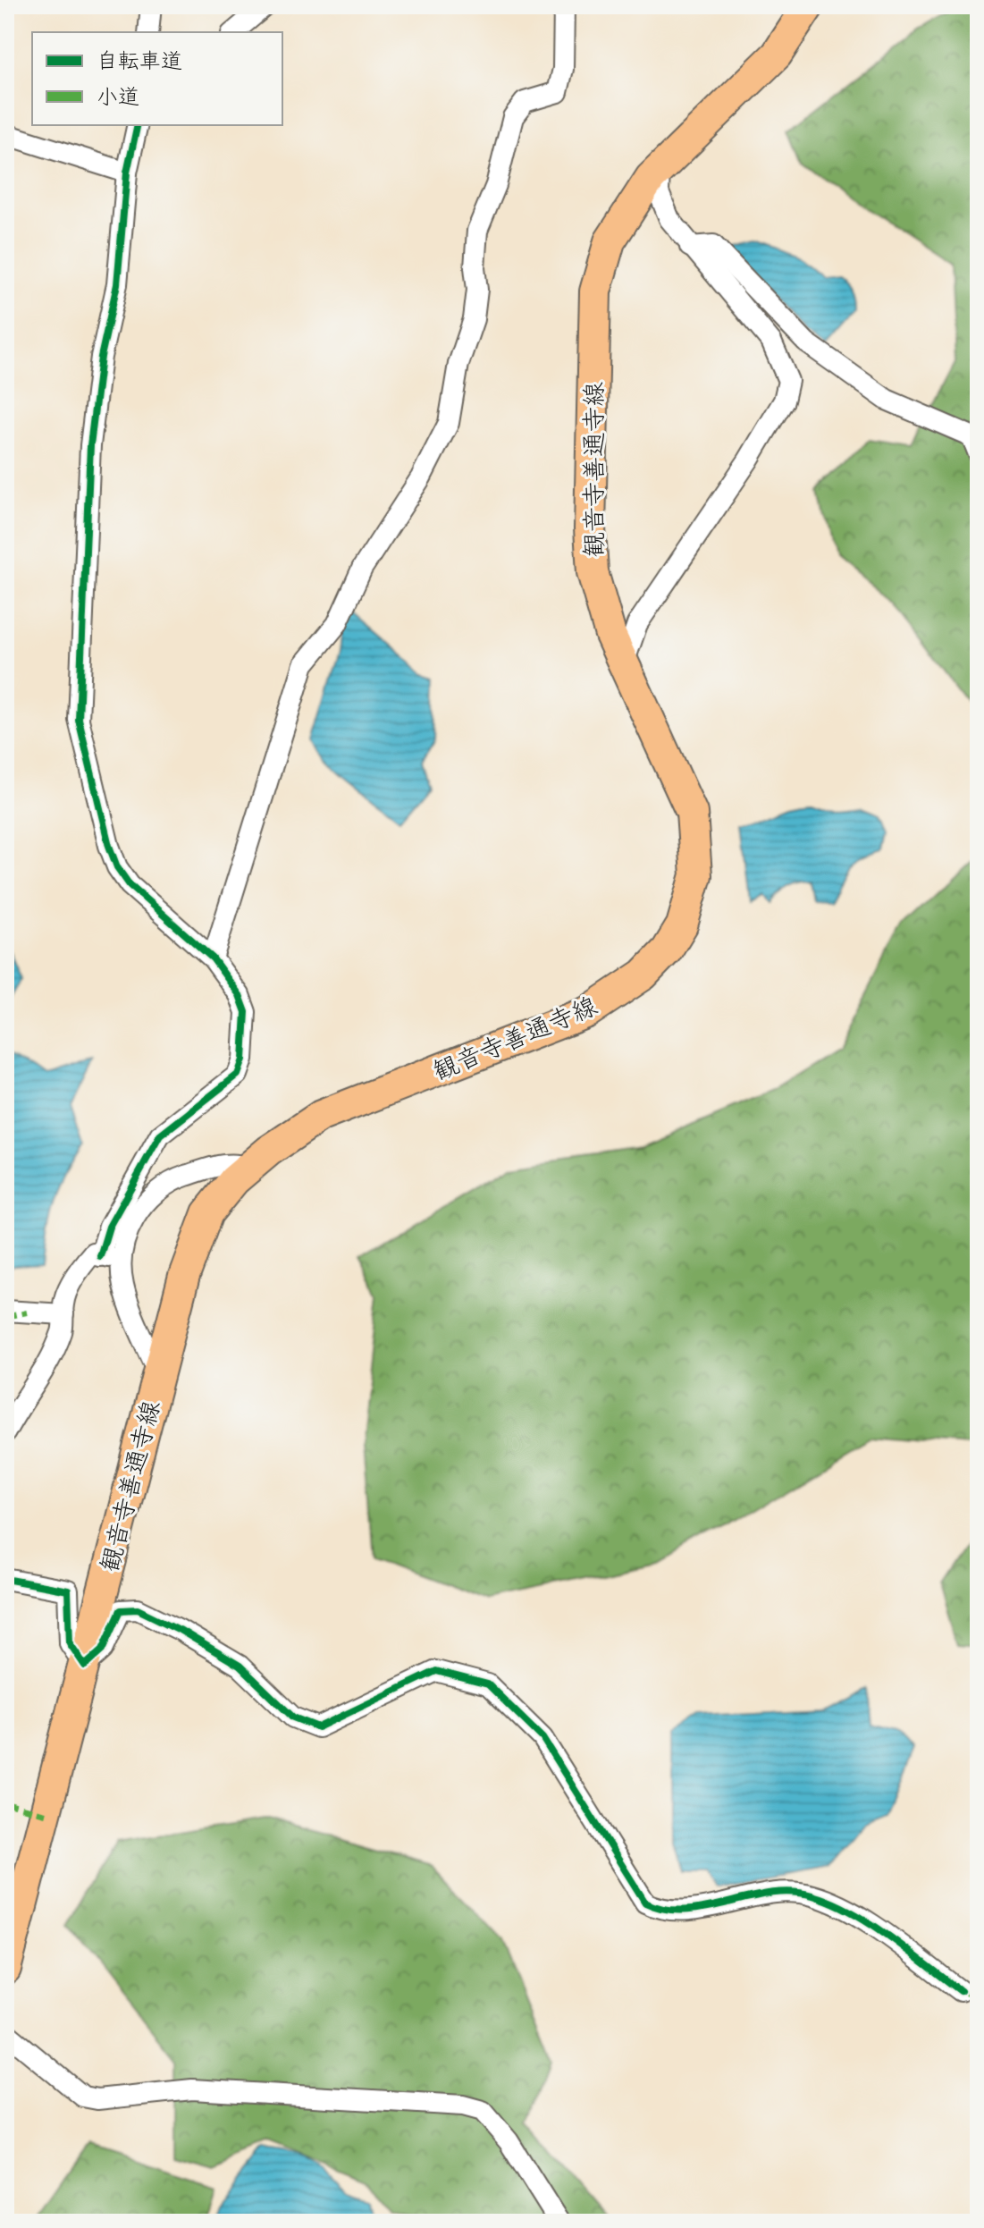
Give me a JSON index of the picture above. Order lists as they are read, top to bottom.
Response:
{
  "streets": {
    "main road": ["観音寺善通寺線"]
  },
  "legend": ["自転車道", "小道"]
}
